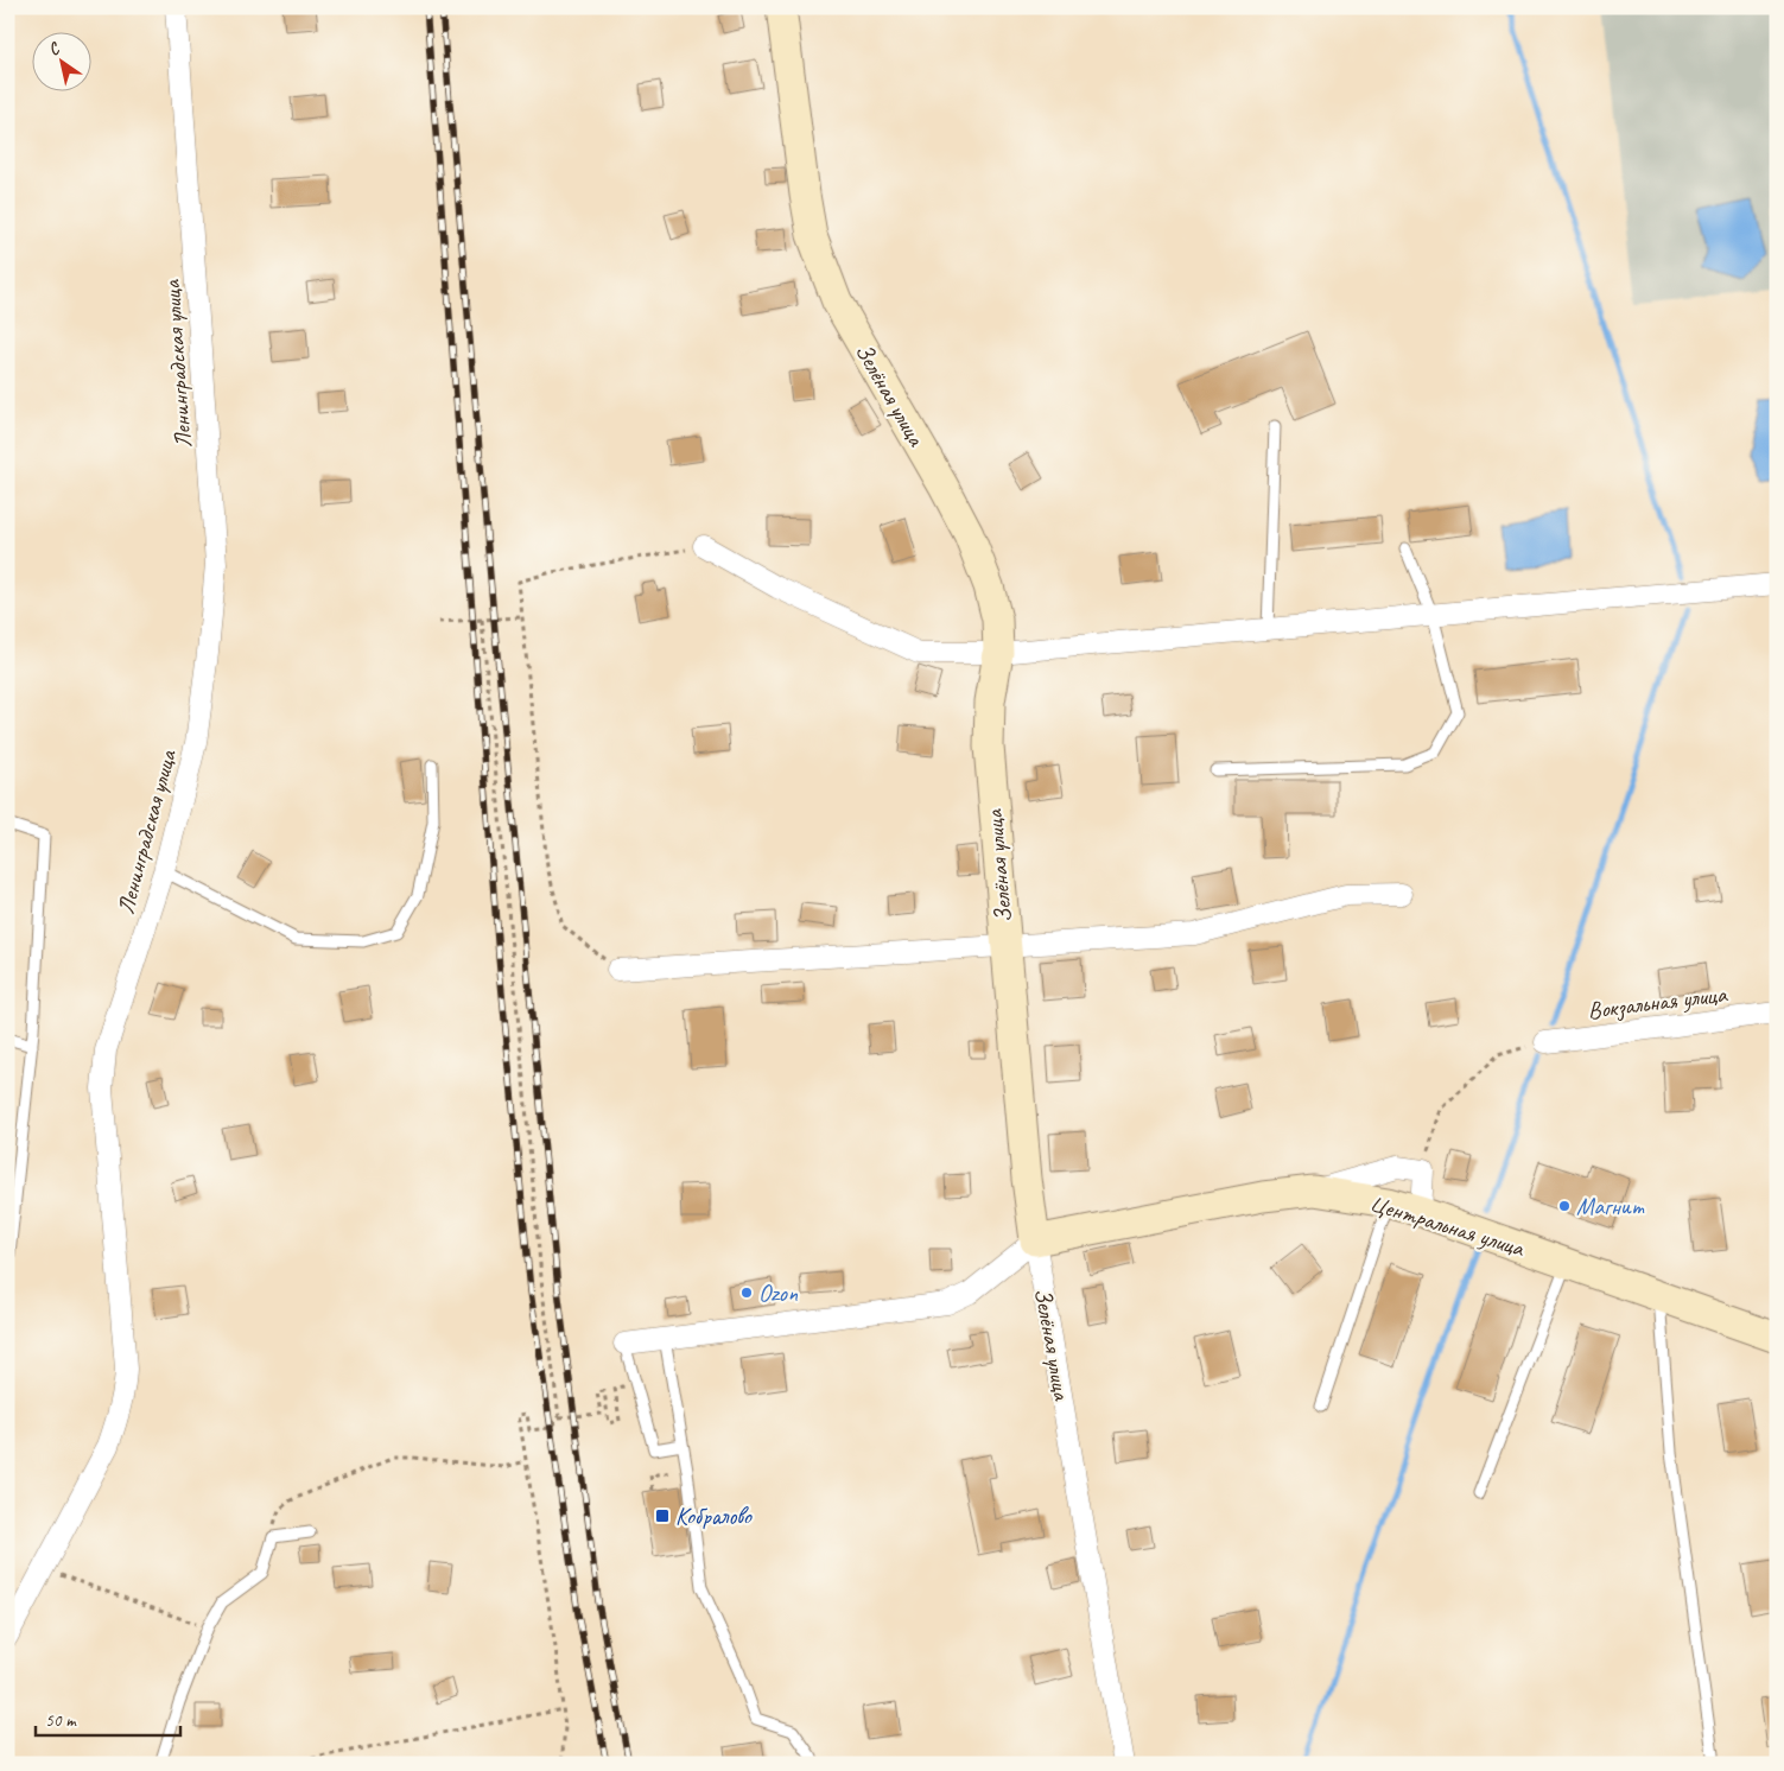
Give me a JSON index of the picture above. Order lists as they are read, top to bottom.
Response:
{
  "streets": {
    "street": [
      "Ленинградская улица",
      "Зелёная улица",
      "Вокзальная улица",
      "Центральная улица"
    ]
  },
  "crossings": [
    ["Зелёная улица", "Центральная улица"]
  ],
  "places": {
    "other": ["Магнит", "Ozon"],
    "transit": ["Кобралово"]
  },
  "scale_bar": "50 m",
  "north": "top left"
}
